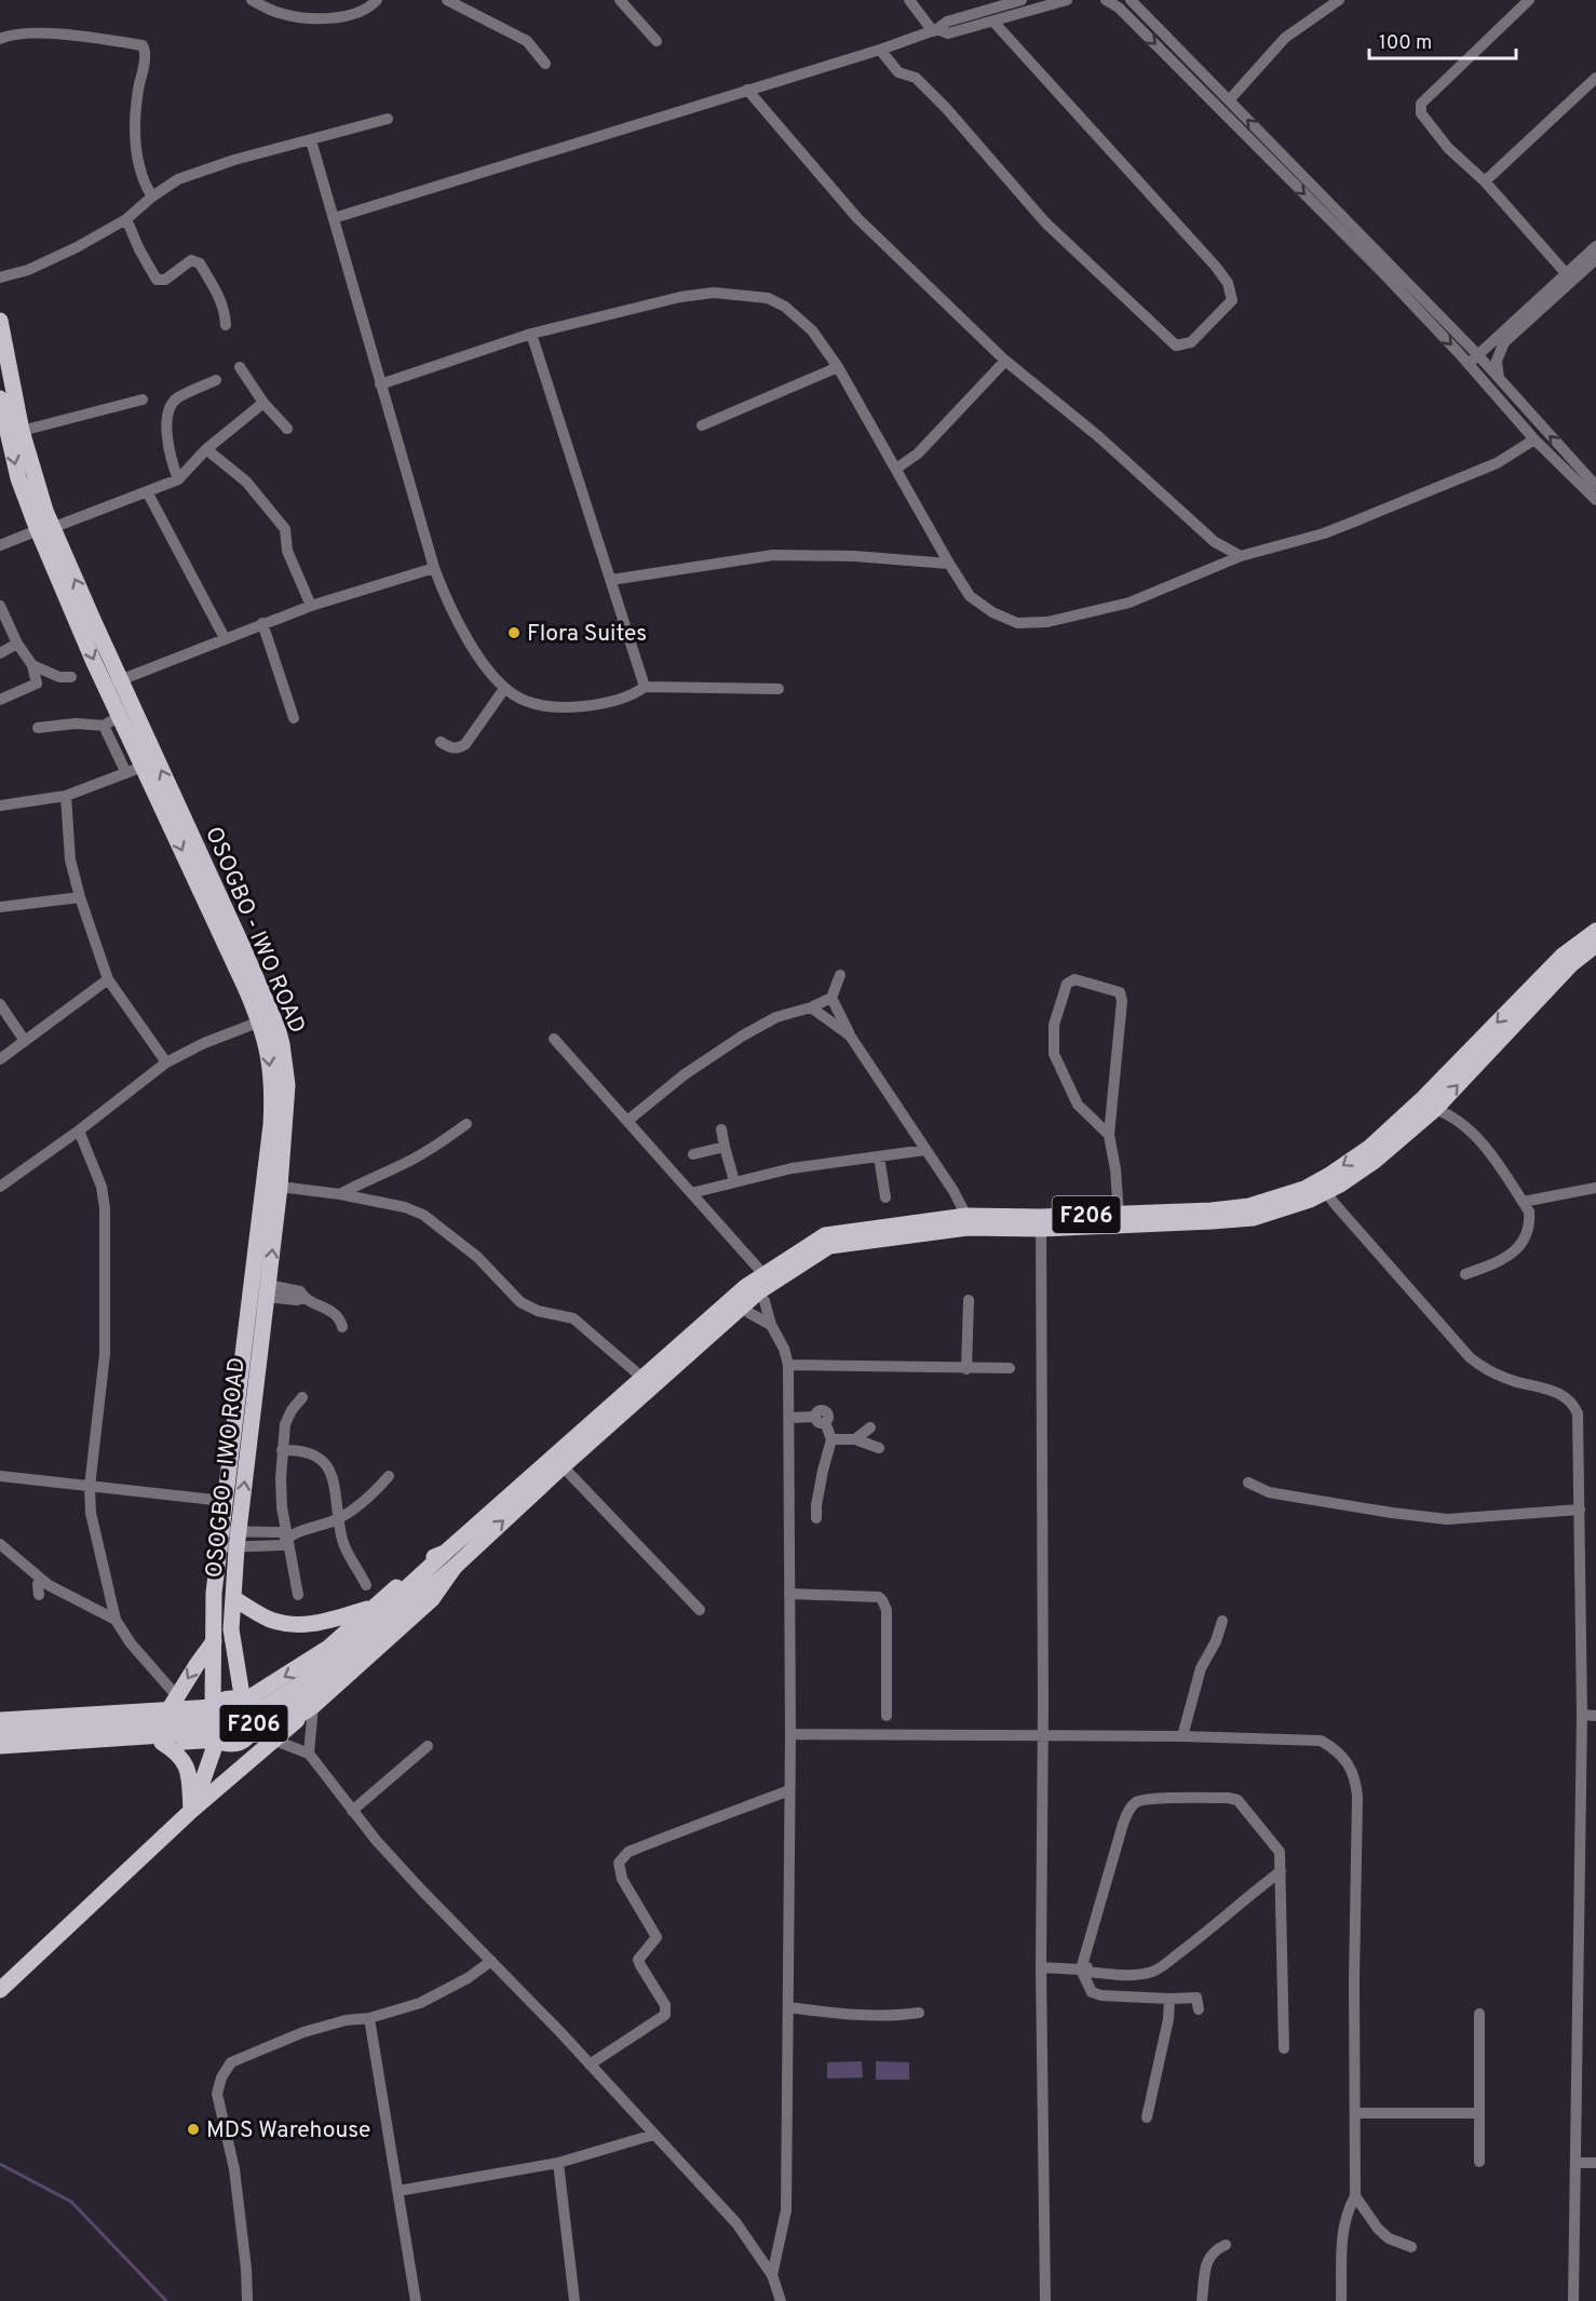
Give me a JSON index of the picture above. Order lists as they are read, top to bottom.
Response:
{
  "streets": {
    "main road": ["OSOGBO - IWO ROAD", "F206"]
  },
  "places": ["Flora Suites", "MDS Warehouse"],
  "scale_bar": "100 m"
}
